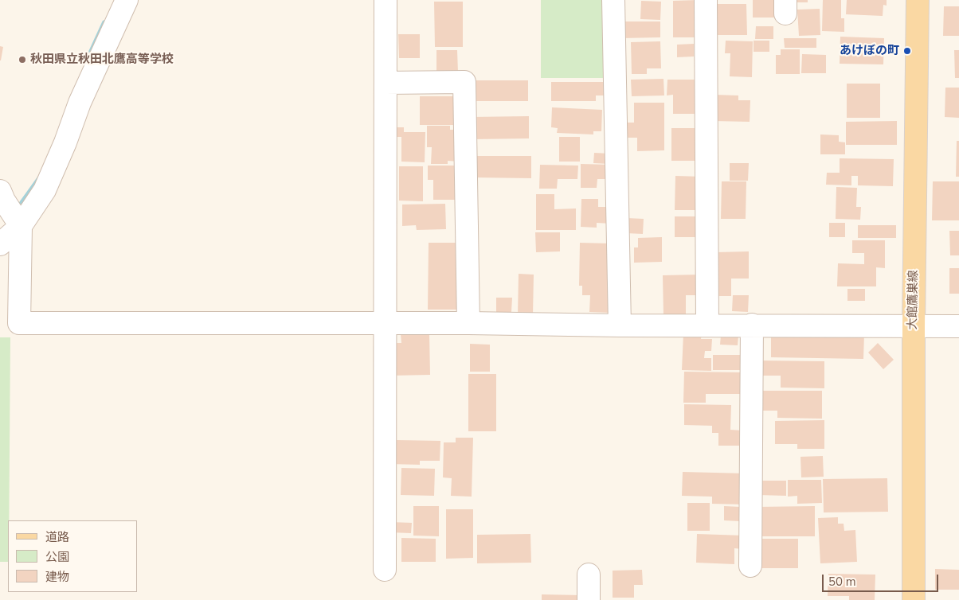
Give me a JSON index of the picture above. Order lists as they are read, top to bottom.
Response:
{
  "streets": {
    "main road": ["大館鷹巣線"]
  },
  "places": ["あけぼの町", "秋田県立秋田北鷹高等学校"],
  "legend": ["道路", "公園", "建物"],
  "scale_bar": "50 m"
}
